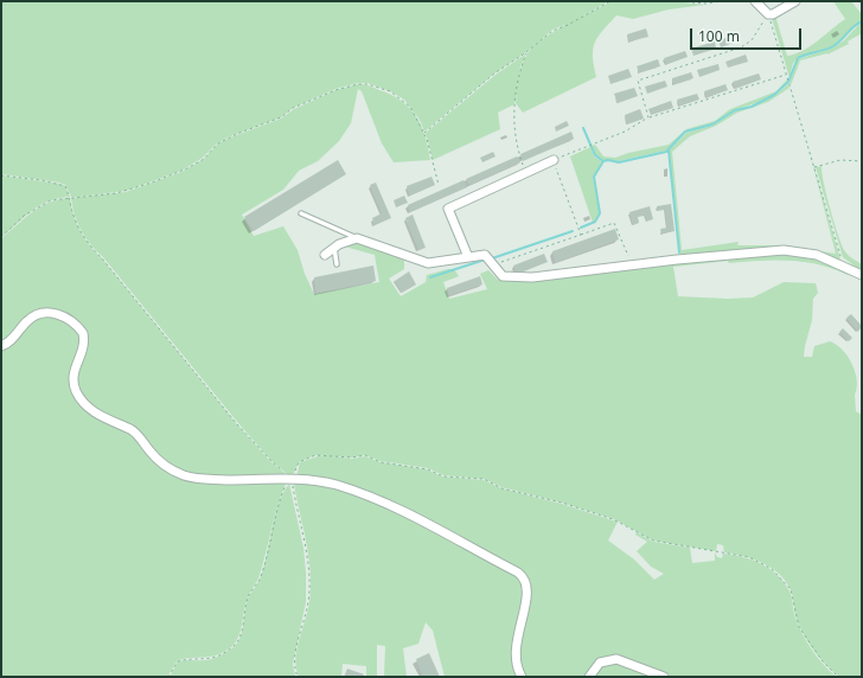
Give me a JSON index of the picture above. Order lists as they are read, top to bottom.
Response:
{
  "scale_bar": "100 m"
}
